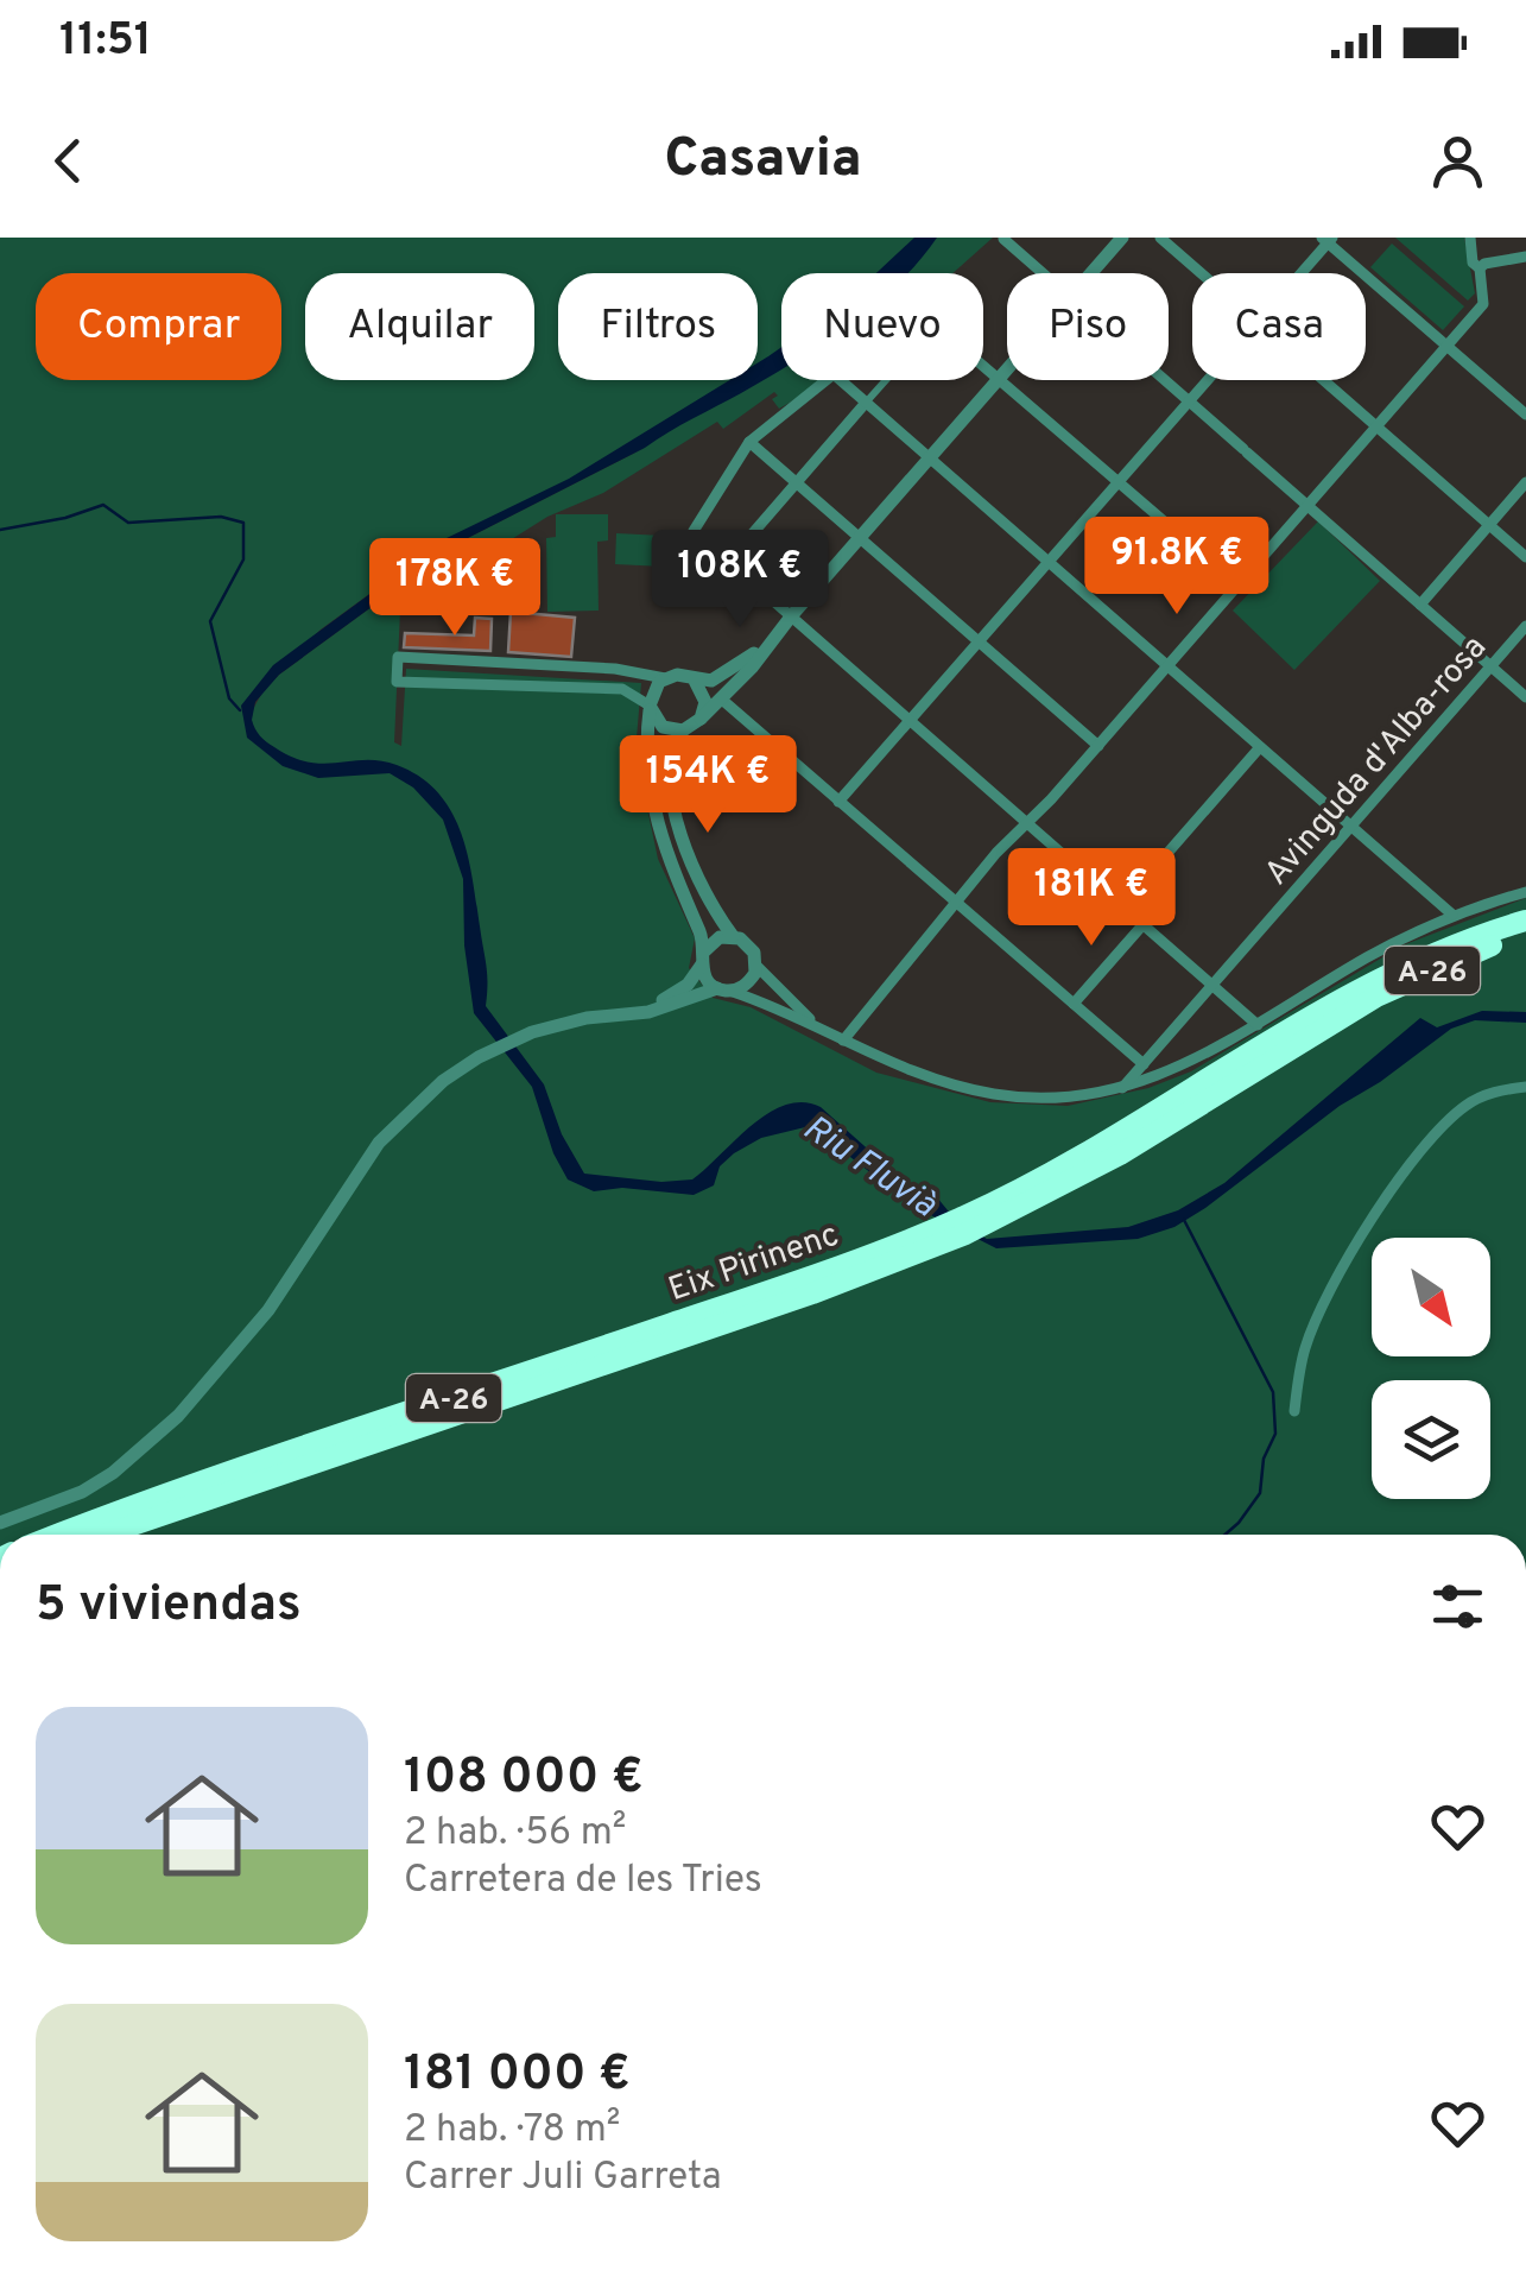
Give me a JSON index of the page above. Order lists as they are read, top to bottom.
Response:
{
  "streets": {
    "highway": ["A-26", "Eix Pirinenc"],
    "street": ["Avinguda d'Alba-rosa"]
  },
  "water": ["Riu Fluvià"],
  "north": "bottom right",
  "page": {
    "status": "11:51",
    "header": "Casavia",
    "chip": [
      "Comprar",
      "Alquilar",
      "Filtros",
      "Nuevo",
      "Piso",
      "Casa"
    ],
    "price": [
      "91.8K €",
      "108K €",
      "178K €",
      "154K €",
      "181K €"
    ],
    "heading": "5 viviendas",
    "list": [
      {
        "name": "108 000 €",
        "note": "2 hab. · 56 m² · Carretera de les Tries"
      },
      {
        "name": "181 000 €",
        "note": "2 hab. · 78 m² · Carrer Juli Garreta"
      }
    ]
  }
}
